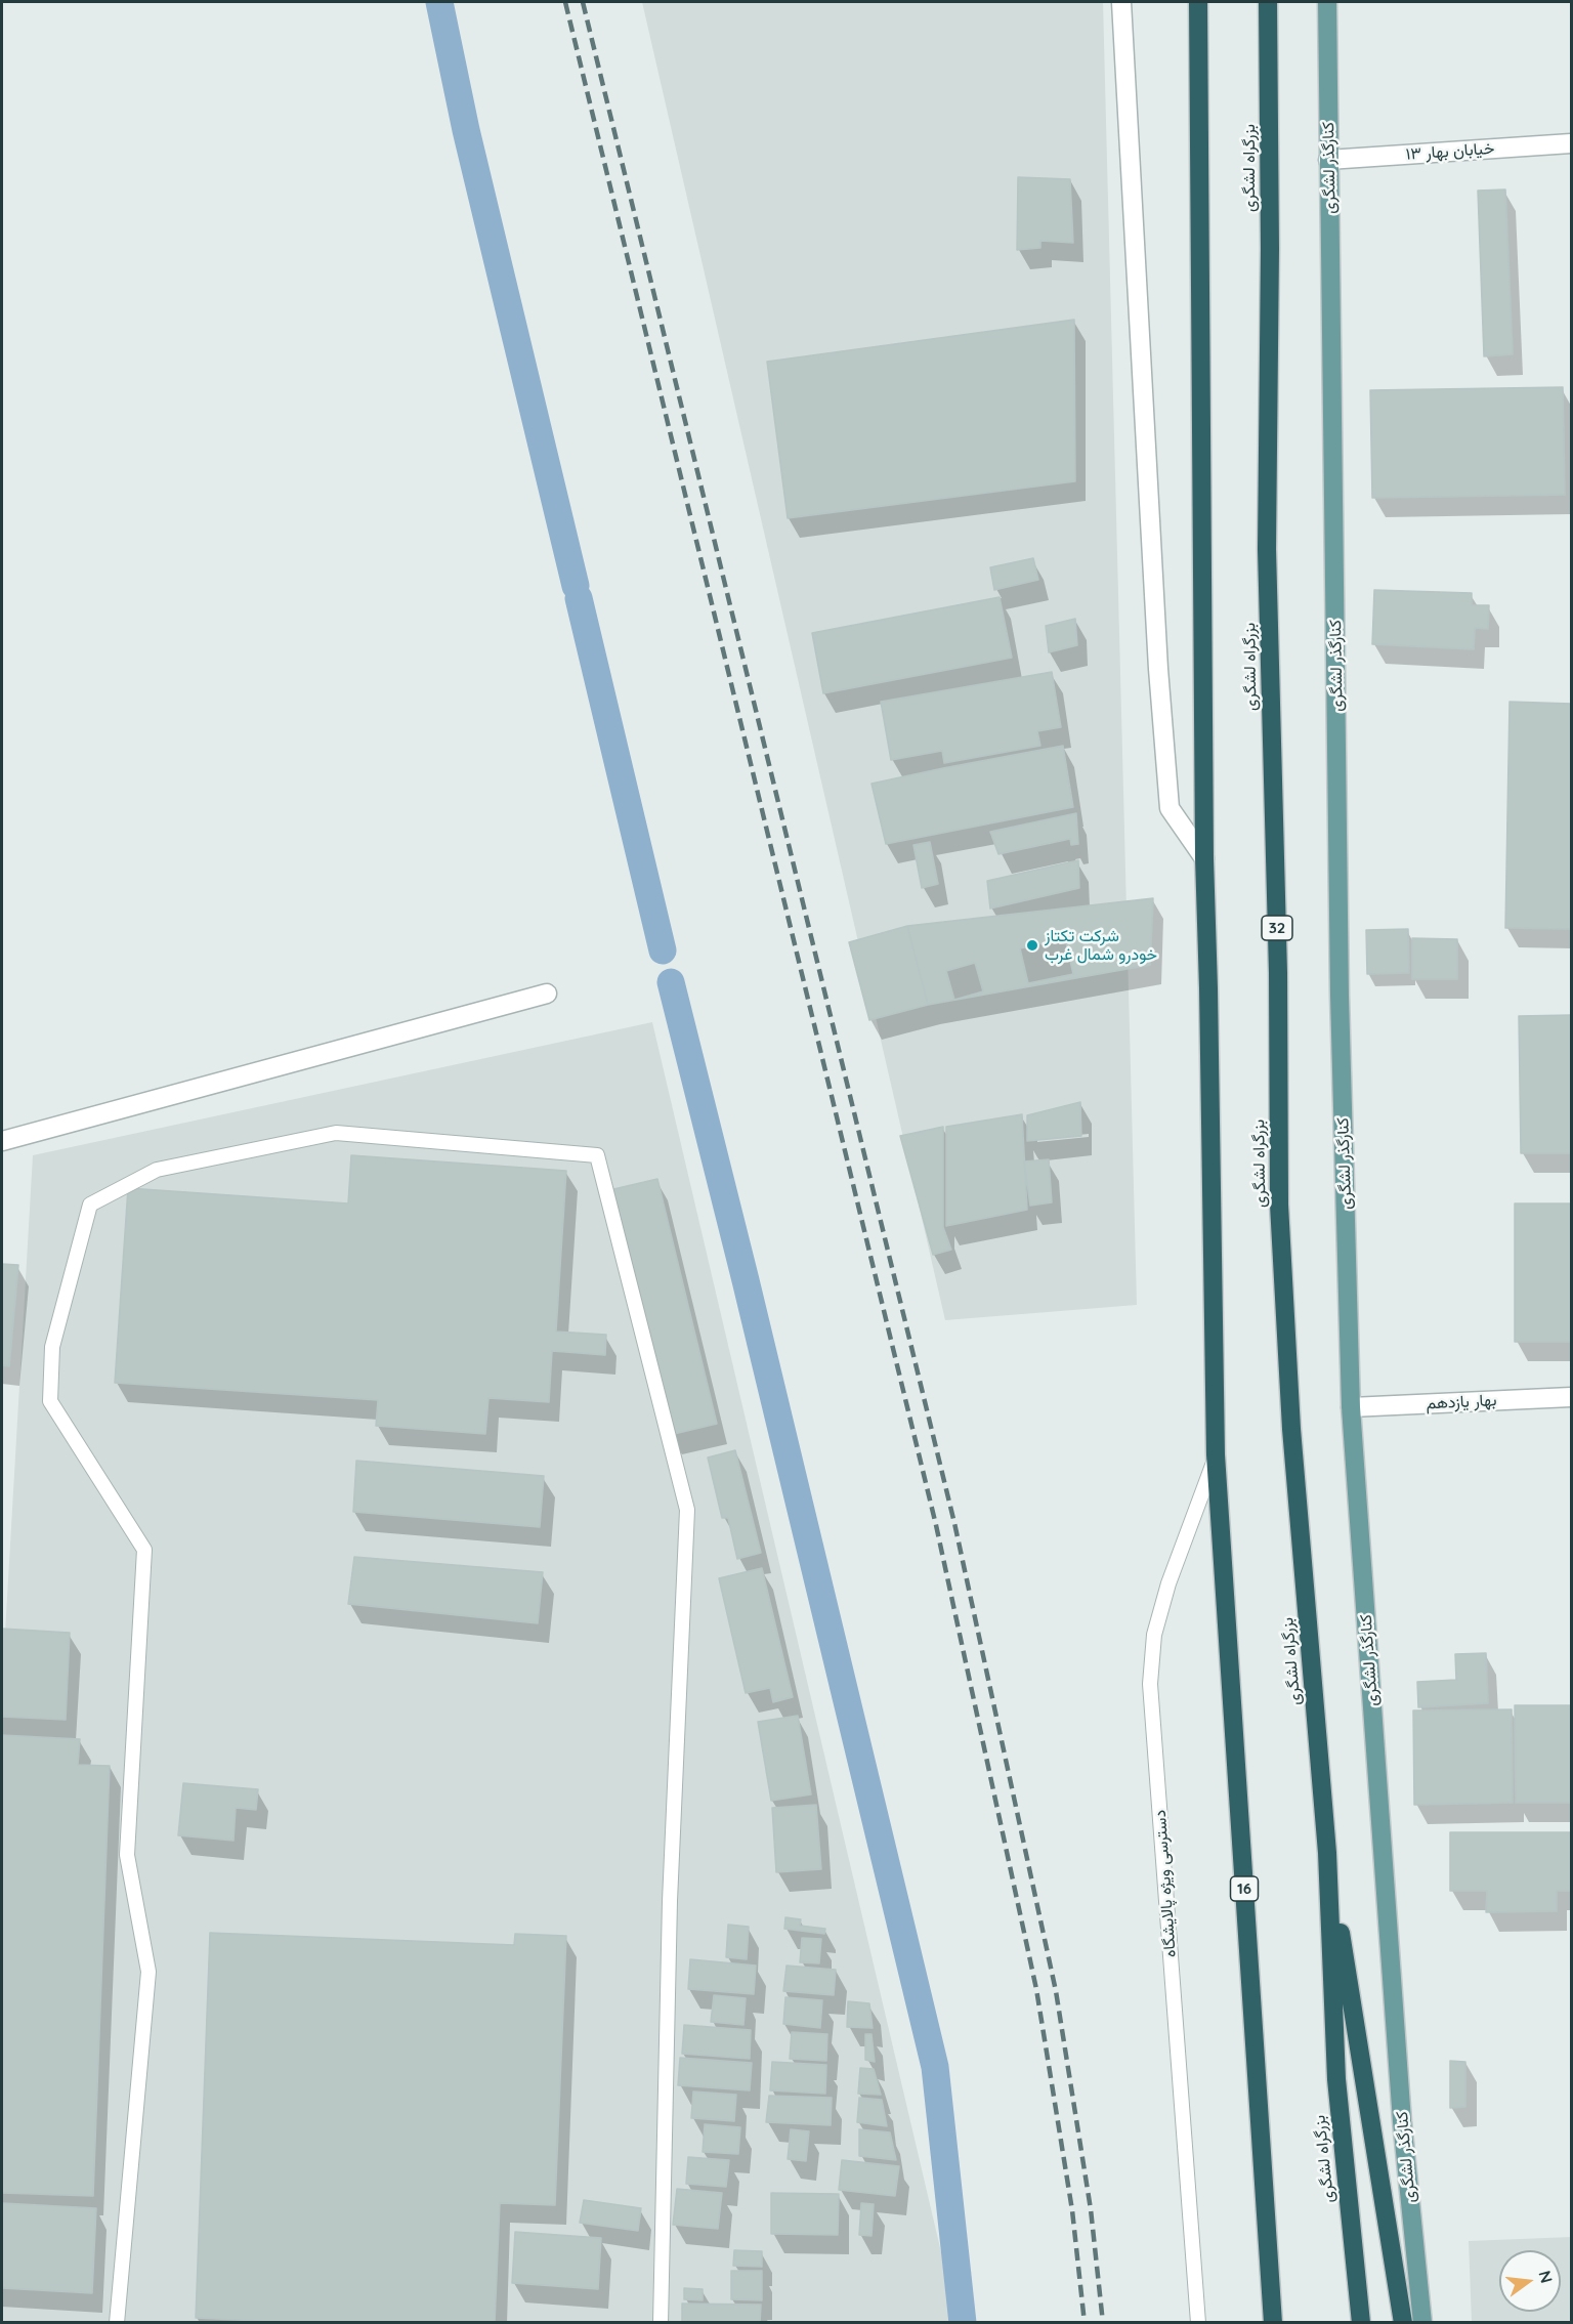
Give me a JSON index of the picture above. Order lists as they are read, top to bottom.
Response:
{
  "streets": {
    "highway": ["بزرگراه لشگری", "32", "16"],
    "main road": ["کنارگذر لشگری"],
    "street": ["خیابان بهار ۱۳", "بهار یازدهم"],
    "lane": ["دسترسی ویژه پالایشگاه"]
  },
  "crossings": [
    ["خیابان بهار ۱۳", "کنارگذر لشگری"],
    ["کنارگذر لشگری", "بهار یازدهم"],
    ["دسترسی ویژه پالایشگاه", "16"]
  ],
  "places": ["شرکت تکتاز خودرو شمال غرب"],
  "north": "right"
}
